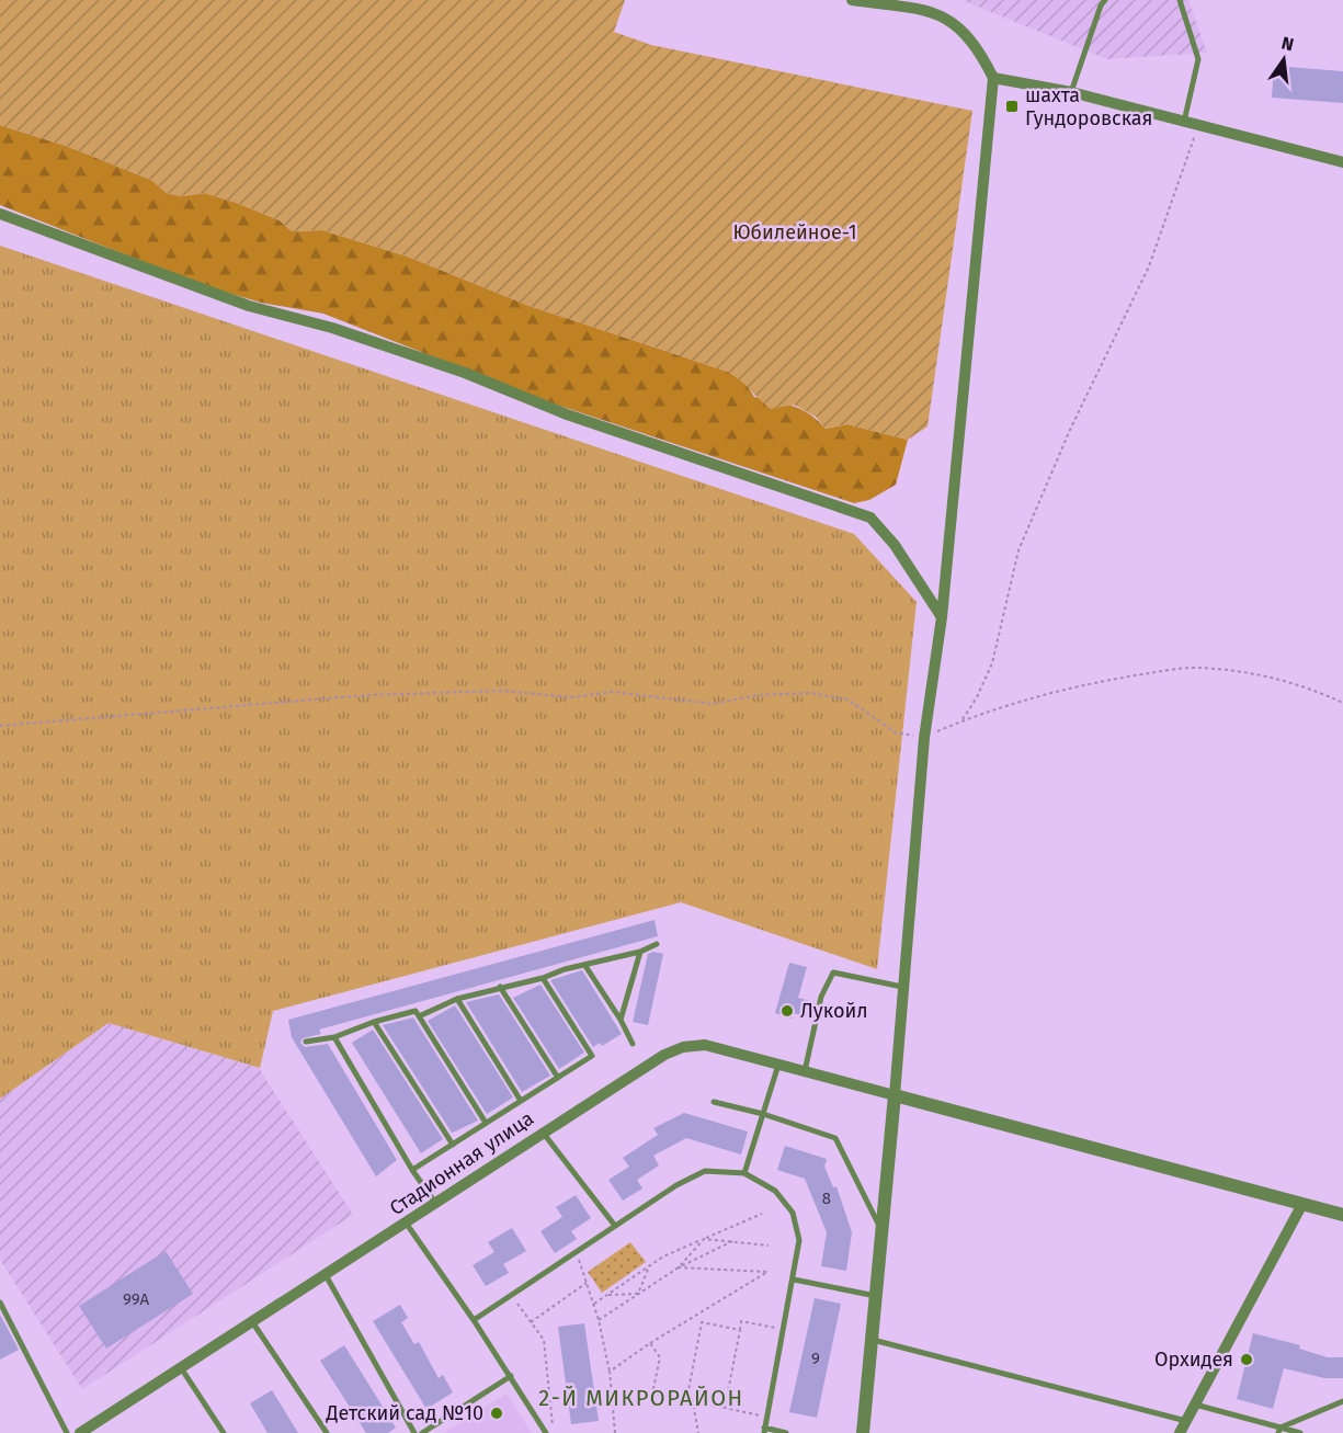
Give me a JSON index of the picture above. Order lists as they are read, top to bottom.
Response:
{
  "streets": {
    "street": ["Стадионная улица"]
  },
  "districts": ["2-Й МИКРОРАЙОН"],
  "parks": ["Юбилейное-1"],
  "places": {
    "transit": ["шахта Гундоровская"],
    "other": ["Лукойл", "Орхидея", "Детский сад №10"]
  },
  "house_numbers": ["8", "99А", "9"],
  "north": "top"
}
